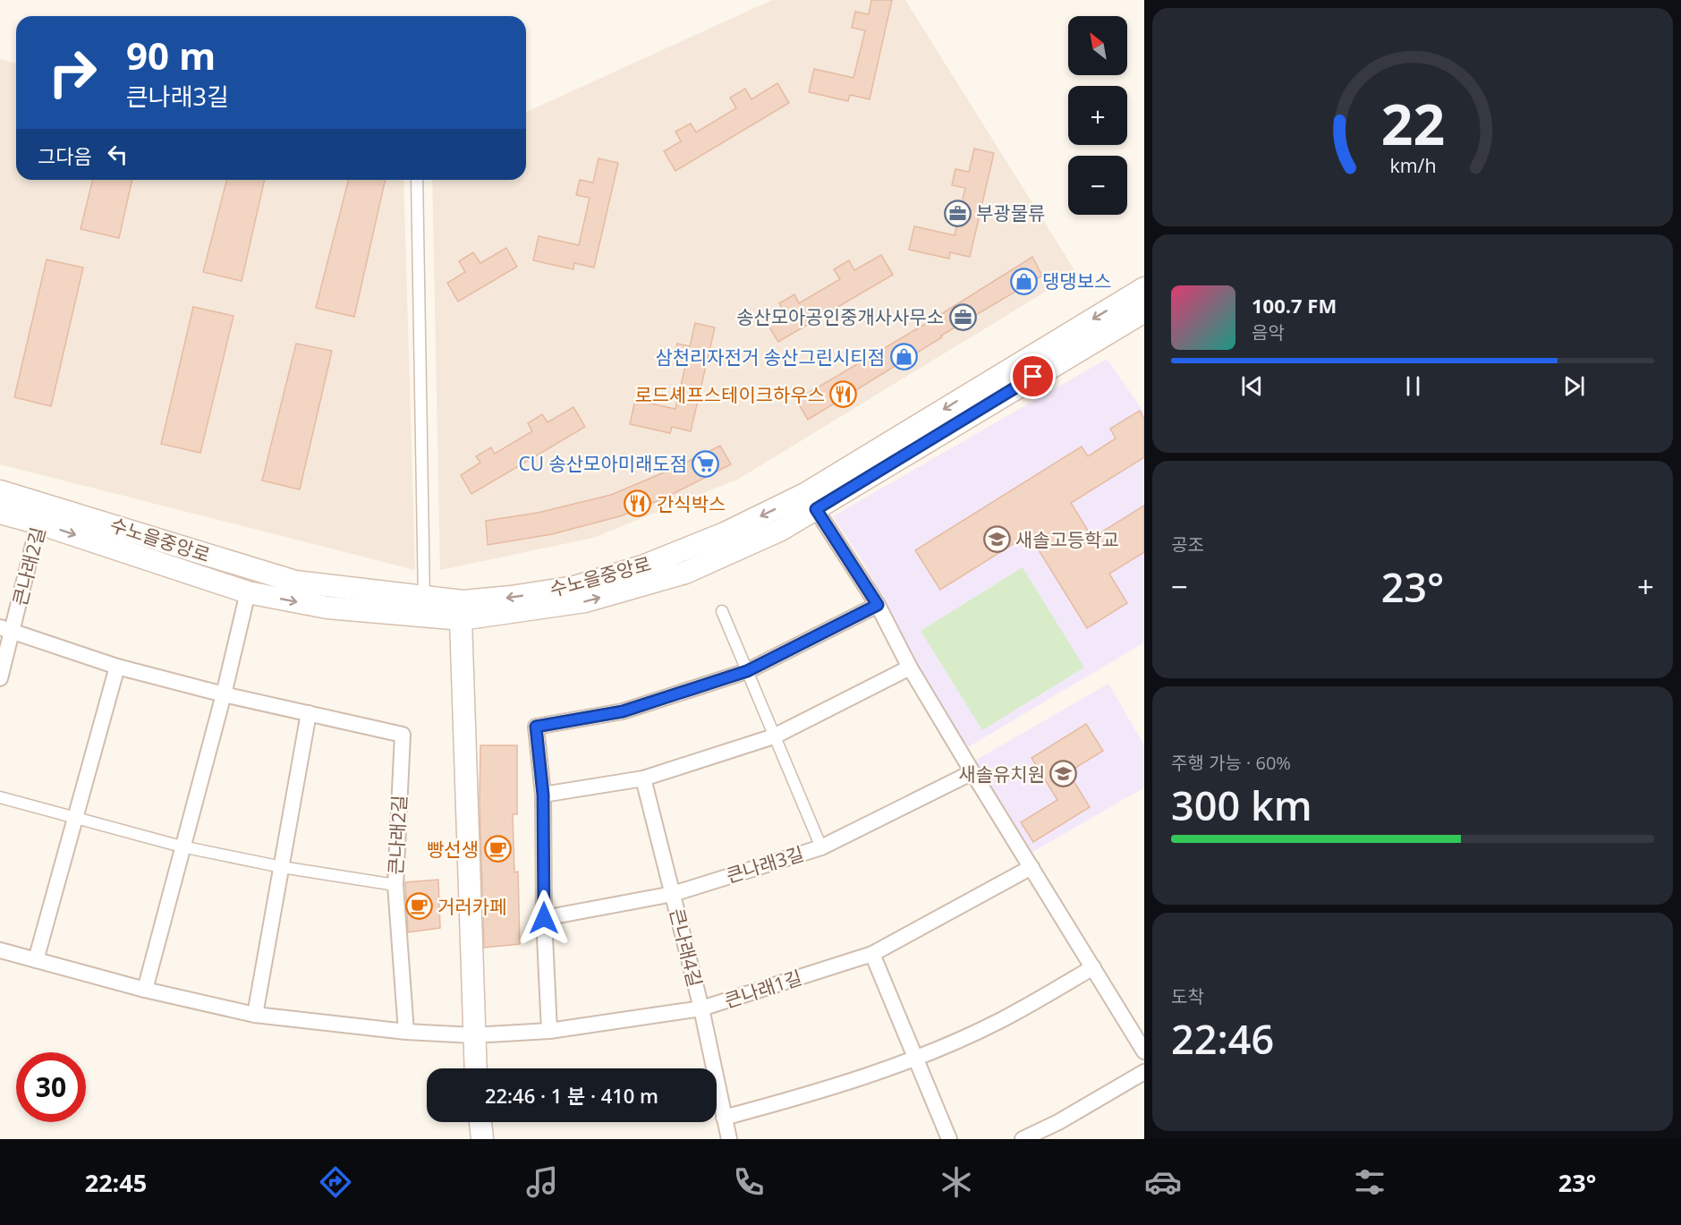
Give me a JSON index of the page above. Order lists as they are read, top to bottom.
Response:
{
  "streets": {
    "main road": ["수노을중앙로"],
    "street": [
      "큰나래2길",
      "큰나래3길",
      "큰나래4길",
      "큰나래1길"
    ]
  },
  "crossings": [
    ["수노을중앙로", "큰나래2길"],
    ["큰나래3길", "큰나래4길"],
    ["큰나래4길", "큰나래1길"]
  ],
  "places": {
    "office": ["부광물류", "송산모아공인중개사사무소"],
    "shop": ["댕댕보스", "삼천리자전거 송산그린시티점"],
    "restaurant": ["로드셰프스테이크하우스", "간식박스"],
    "supermarket": ["CU 송산모아미래도점"],
    "school or university": ["새솔고등학교", "새솔유치원"],
    "cafe": ["빵선생", "거러카페"]
  },
  "north": "top left",
  "page": {
    "map_buttons": ["+", "−"],
    "turn": ["90 m", "큰나래3길"],
    "then": "그다음",
    "song": ["100.7 FM", "음악"],
    "tile": [
      "공조",
      ["주행 가능 · 60%", "300 km"],
      ["도착", "22:46"]
    ],
    "heat": ["−", "23°", "+"],
    "limit": "30",
    "trip": "22:46 · 1 분 · 410 m",
    "tabs": ["22:45", "23°"],
    "gauge": ["22", "km/h"]
  }
}
